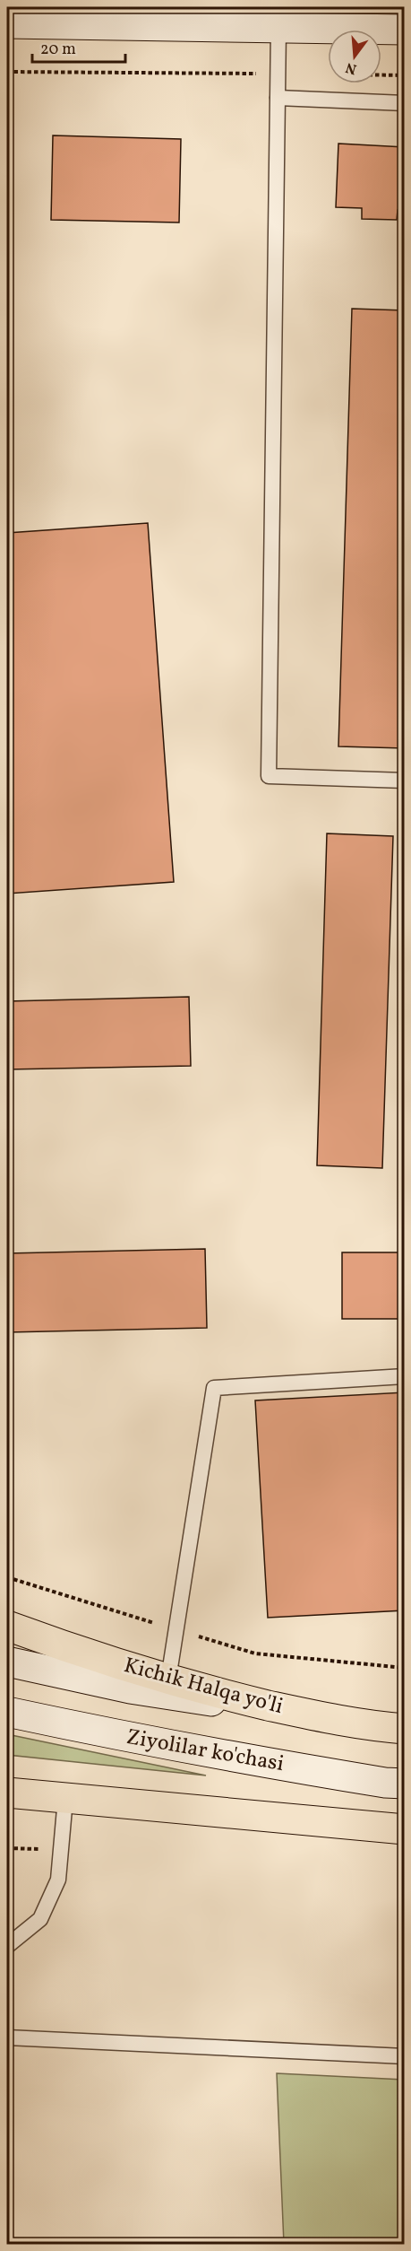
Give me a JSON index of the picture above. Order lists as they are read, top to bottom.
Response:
{
  "streets": {
    "highway": ["Kichik Halqa yo'li"],
    "main road": ["Ziyolilar ko'chasi"]
  },
  "scale_bar": "20 m",
  "north": "bottom"
}
